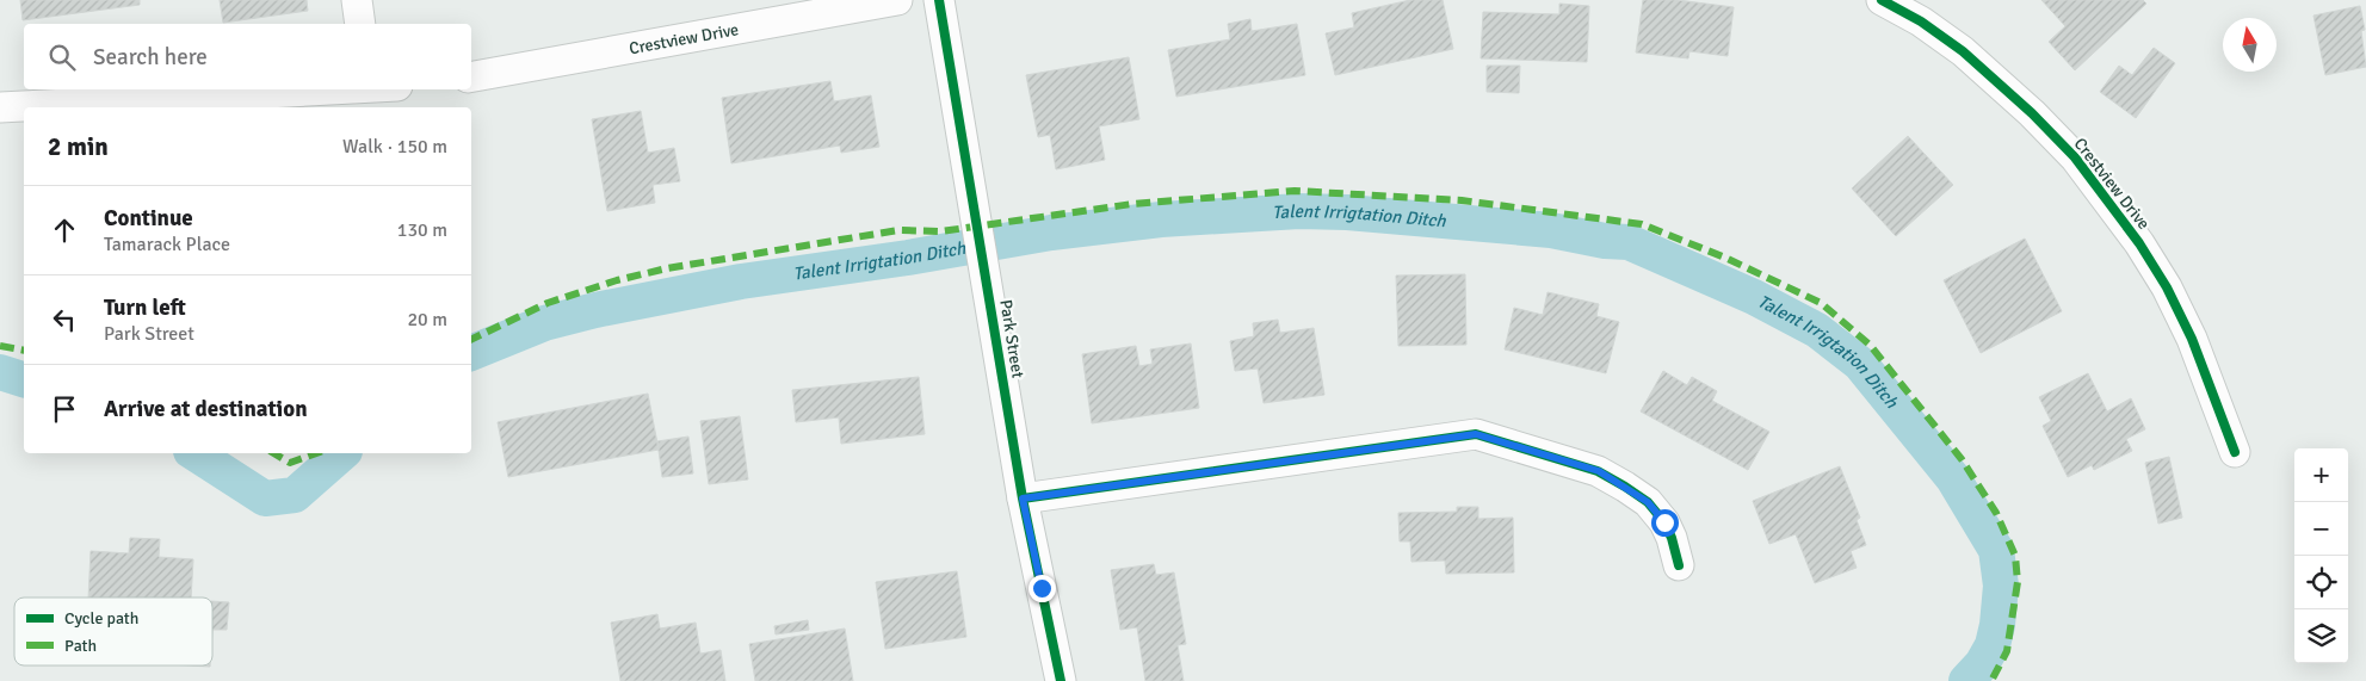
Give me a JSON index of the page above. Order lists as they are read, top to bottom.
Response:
{
  "streets": {
    "street": ["Crestview Drive", "Park Street"]
  },
  "water": ["Talent Irrigtation Ditch"],
  "legend": ["Cycle path", "Path"],
  "north": "top",
  "page": {
    "search": "Search here",
    "heading": ["2 min", "Walk · 150 m"],
    "list": [
      ["Continue", "Tamarack Place", "130 m"],
      ["Turn left", "Park Street", "20 m"],
      "Arrive at destination"
    ],
    "map_buttons": ["+", "−"]
  }
}
